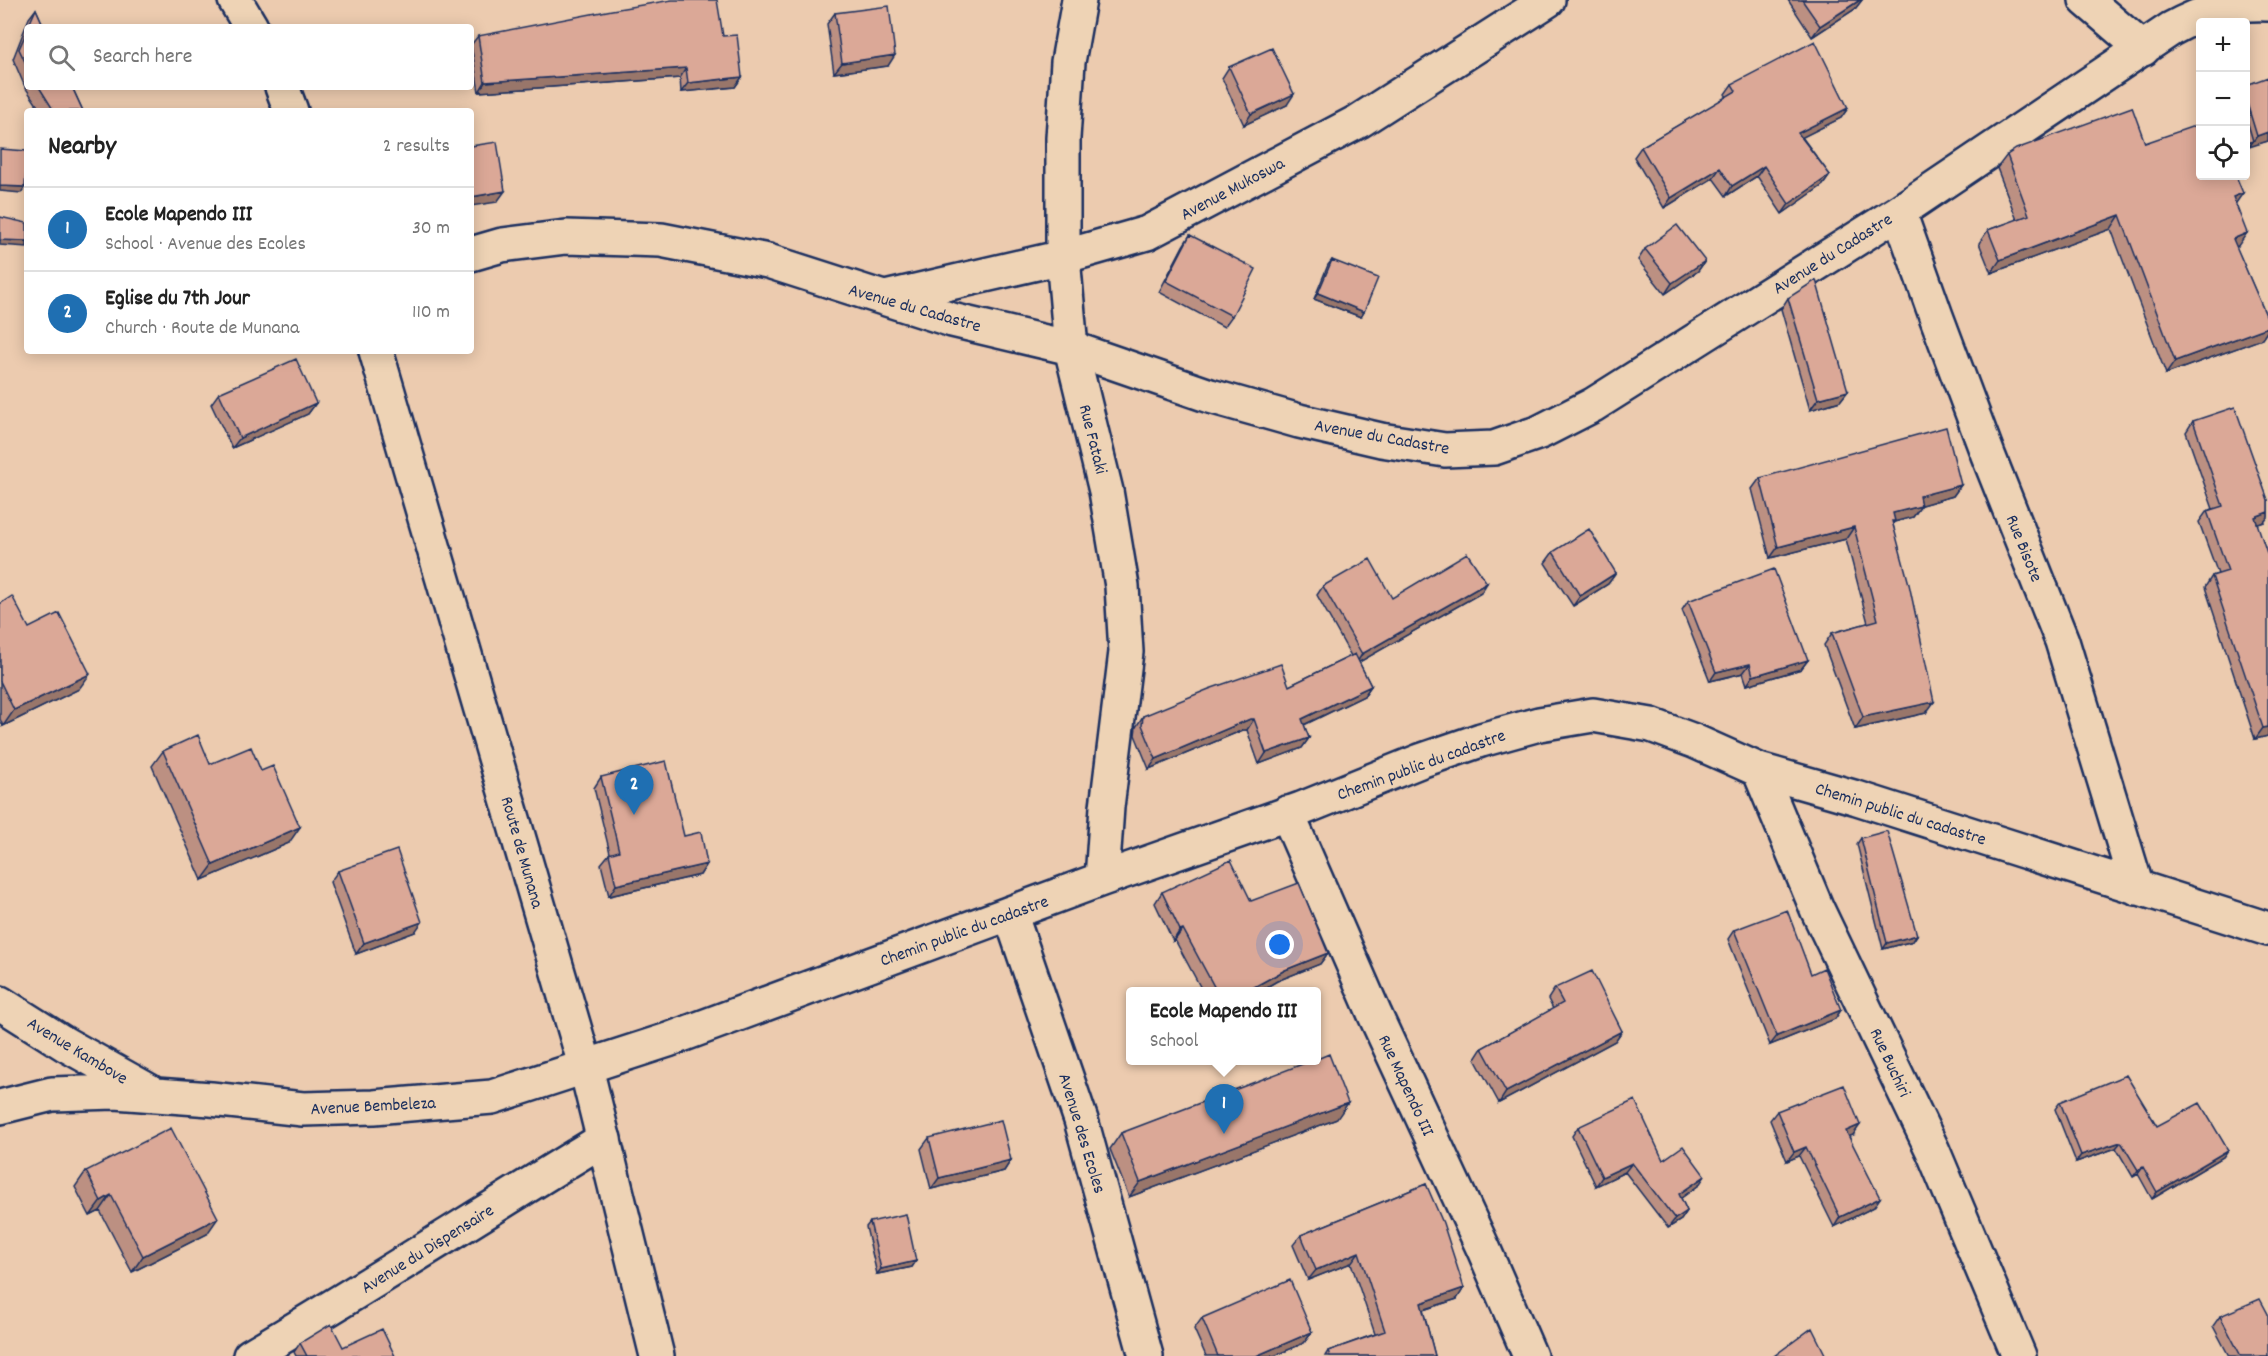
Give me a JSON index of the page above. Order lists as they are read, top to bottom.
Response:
{
  "streets": {
    "street": [
      "Avenue Mukoswa",
      "Avenue du Cadastre",
      "Rue Fataki",
      "Rue Bisote",
      "Chemin public du cadastre",
      "Route de Munana",
      "Avenue Kambove",
      "Rue Buchiri",
      "Rue Mapendo III",
      "Avenue Bembeleza",
      "Avenue des Ecoles",
      "Avenue du Dispensaire"
    ]
  },
  "crossings": [
    ["Avenue Mukoswa", "Avenue du Cadastre"],
    ["Avenue Mukoswa", "Rue Fataki"],
    ["Avenue du Cadastre", "Rue Fataki"],
    ["Avenue du Cadastre", "Rue Bisote"],
    ["Rue Fataki", "Chemin public du cadastre"],
    ["Rue Bisote", "Chemin public du cadastre"],
    ["Chemin public du cadastre", "Route de Munana"],
    ["Chemin public du cadastre", "Rue Buchiri"],
    ["Chemin public du cadastre", "Rue Mapendo III"],
    ["Chemin public du cadastre", "Avenue Bembeleza"],
    ["Chemin public du cadastre", "Avenue des Ecoles"],
    ["Route de Munana", "Avenue Bembeleza"],
    ["Route de Munana", "Avenue du Dispensaire"],
    ["Avenue Kambove", "Avenue Bembeleza"]
  ],
  "page": {
    "map_buttons": ["+", "−"],
    "search": "Search here",
    "heading": ["Nearby", "2 results"],
    "list": [
      {
        "mark": "1",
        "name": "Ecole Mapendo III",
        "note": "School · Avenue des Ecoles",
        "value": "30 m"
      },
      {
        "mark": "2",
        "name": "Eglise du 7th Jour",
        "note": "Church · Route de Munana",
        "value": "110 m"
      }
    ],
    "pins": ["2", "1"],
    "popup": ["Ecole Mapendo III", "School"]
  }
}
